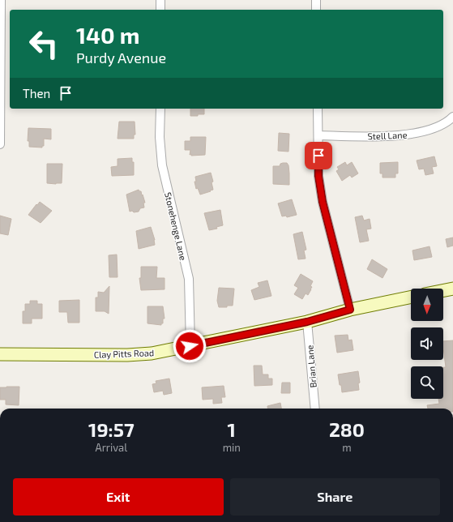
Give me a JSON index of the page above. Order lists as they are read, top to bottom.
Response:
{
  "streets": {
    "street": [
      "Stell Lane",
      "Stonehenge Lane",
      "Clay Pitts Road",
      "Brian Lane"
    ]
  },
  "crossings": [
    ["Stonehenge Lane", "Clay Pitts Road"],
    ["Clay Pitts Road", "Brian Lane"]
  ],
  "north": "bottom",
  "page": {
    "turn": ["140 m", "Purdy Avenue"],
    "then": "Then",
    "eta": [
      "19:57",
      "Arrival",
      "1",
      "min",
      "280",
      "m"
    ],
    "buttons": ["Exit", "Share"]
  }
}
